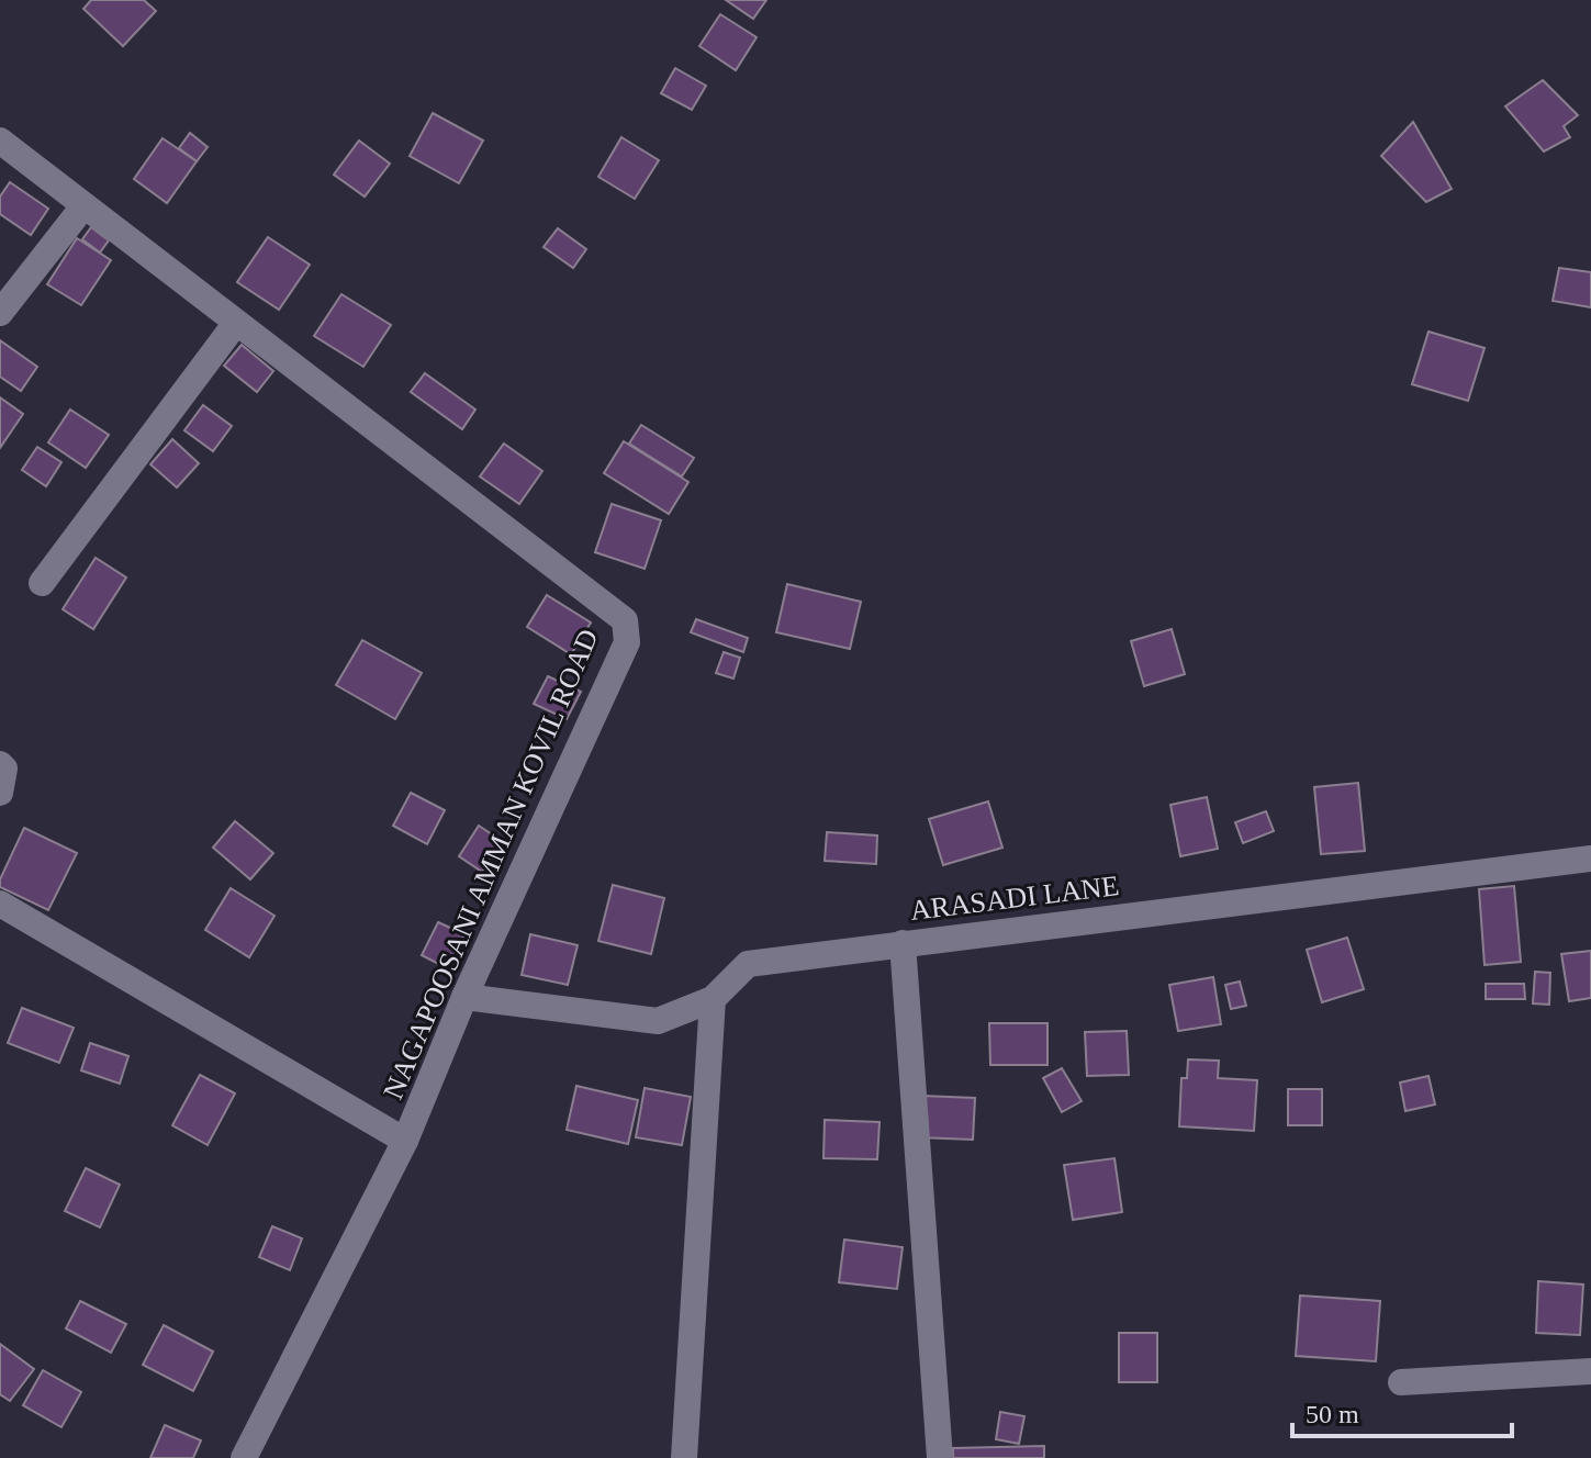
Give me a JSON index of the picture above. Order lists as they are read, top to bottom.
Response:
{
  "streets": {
    "street": ["NAGAPOOSANI AMMAN KOVIL ROAD", "ARASADI LANE"]
  },
  "crossings": [
    ["NAGAPOOSANI AMMAN KOVIL ROAD", "ARASADI LANE"]
  ],
  "scale_bar": "50 m"
}
